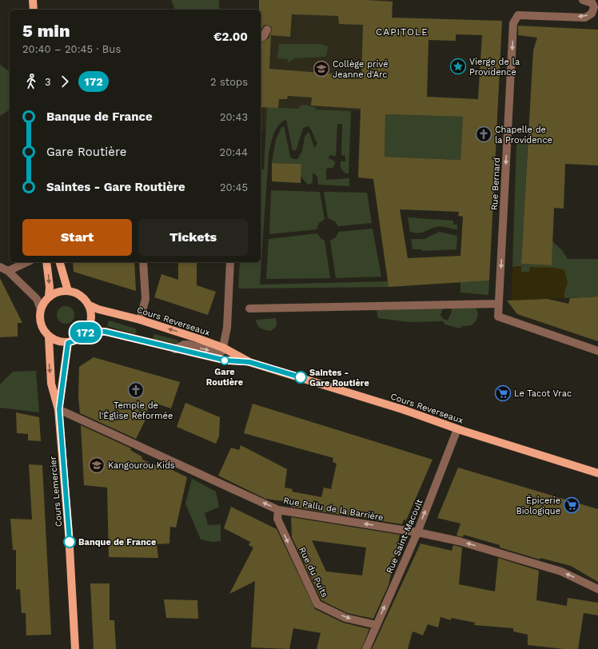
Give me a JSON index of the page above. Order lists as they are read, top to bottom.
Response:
{
  "streets": {
    "main road": ["Cours Reverseaux", "Cours Lemercier"],
    "street": [
      "Rue Bernard",
      "Rue Pallu de la Barrière",
      "Rue Saint-Macoult",
      "Rue du Puits"
    ]
  },
  "crossings": [
    ["Cours Reverseaux", "Cours Lemercier"],
    ["Cours Reverseaux", "Rue Saint-Macoult"],
    ["Cours Lemercier", "Rue Pallu de la Barrière"],
    ["Rue Pallu de la Barrière", "Rue Saint-Macoult"],
    ["Rue Pallu de la Barrière", "Rue du Puits"],
    ["Rue Saint-Macoult", "Rue du Puits"]
  ],
  "one_way": [
    "Rue Bernard",
    "Rue Pallu de la Barrière",
    "Rue Saint-Macoult",
    "Rue du Puits"
  ],
  "districts": ["CAPITOLE"],
  "places": {
    "place": ["Vierge de la Providence"],
    "school or university": ["Collège privé Jeanne d'Arc", "Kangourou Kids"],
    "church": ["Chapelle de la Providence", "Temple de l'Église Réformée"],
    "other": ["Gare Routière", "Saintes - Gare Routière", "Banque de France"],
    "supermarket": ["Le Tacot Vrac", "Épicerie Biologique"]
  },
  "lines": ["bus line 172"],
  "page": {
    "on_map": "172",
    "heading": ["5 min", "20:40 – 20:45 · Bus", "€2.00"],
    "legs": ["3", "172", "2 stops"],
    "list": [
      {
        "name": "Banque de France",
        "value": "20:43"
      },
      {
        "name": "Gare Routière",
        "value": "20:44"
      },
      {
        "name": "Saintes - Gare Routière",
        "value": "20:45"
      }
    ],
    "buttons": ["Start", "Tickets"]
  }
}
